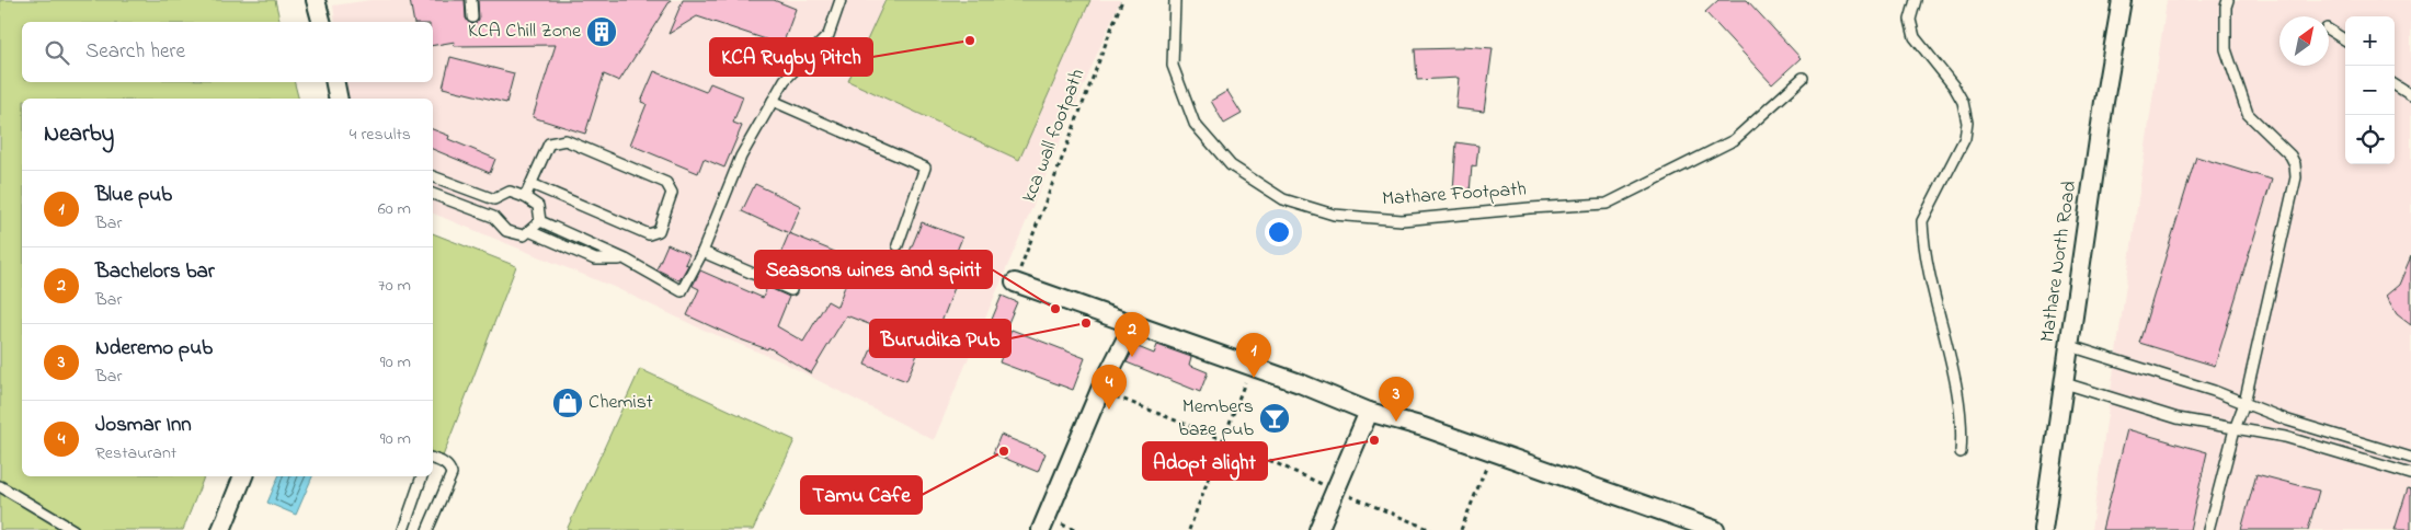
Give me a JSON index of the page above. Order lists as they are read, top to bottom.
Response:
{
  "streets": {
    "street": ["Mathare North Road"],
    "lane": ["Mathare Footpath"],
    "path": ["kca wall footpath"]
  },
  "places": {
    "building": ["KCA Chill Zone"],
    "other": [
      "KCA Rugby Pitch",
      "Seasons wines and spirit",
      "Burudika Pub",
      "Adopt alight",
      "Tamu Cafe"
    ],
    "shop": ["Chemist"],
    "bar": ["Members baze pub"]
  },
  "north": "top right",
  "page": {
    "map_buttons": ["+", "−"],
    "search": "Search here",
    "heading": ["Nearby", "4 results"],
    "list": [
      {
        "mark": "1",
        "name": "Blue pub",
        "note": "Bar",
        "value": "60 m"
      },
      {
        "mark": "2",
        "name": "Bachelors bar",
        "note": "Bar",
        "value": "70 m"
      },
      {
        "mark": "3",
        "name": "Nderemo pub",
        "note": "Bar",
        "value": "90 m"
      },
      {
        "mark": "4",
        "name": "Josmar Inn",
        "note": "Restaurant",
        "value": "90 m"
      }
    ],
    "pins": [
      "2",
      "1",
      "4",
      "3"
    ]
  }
}
